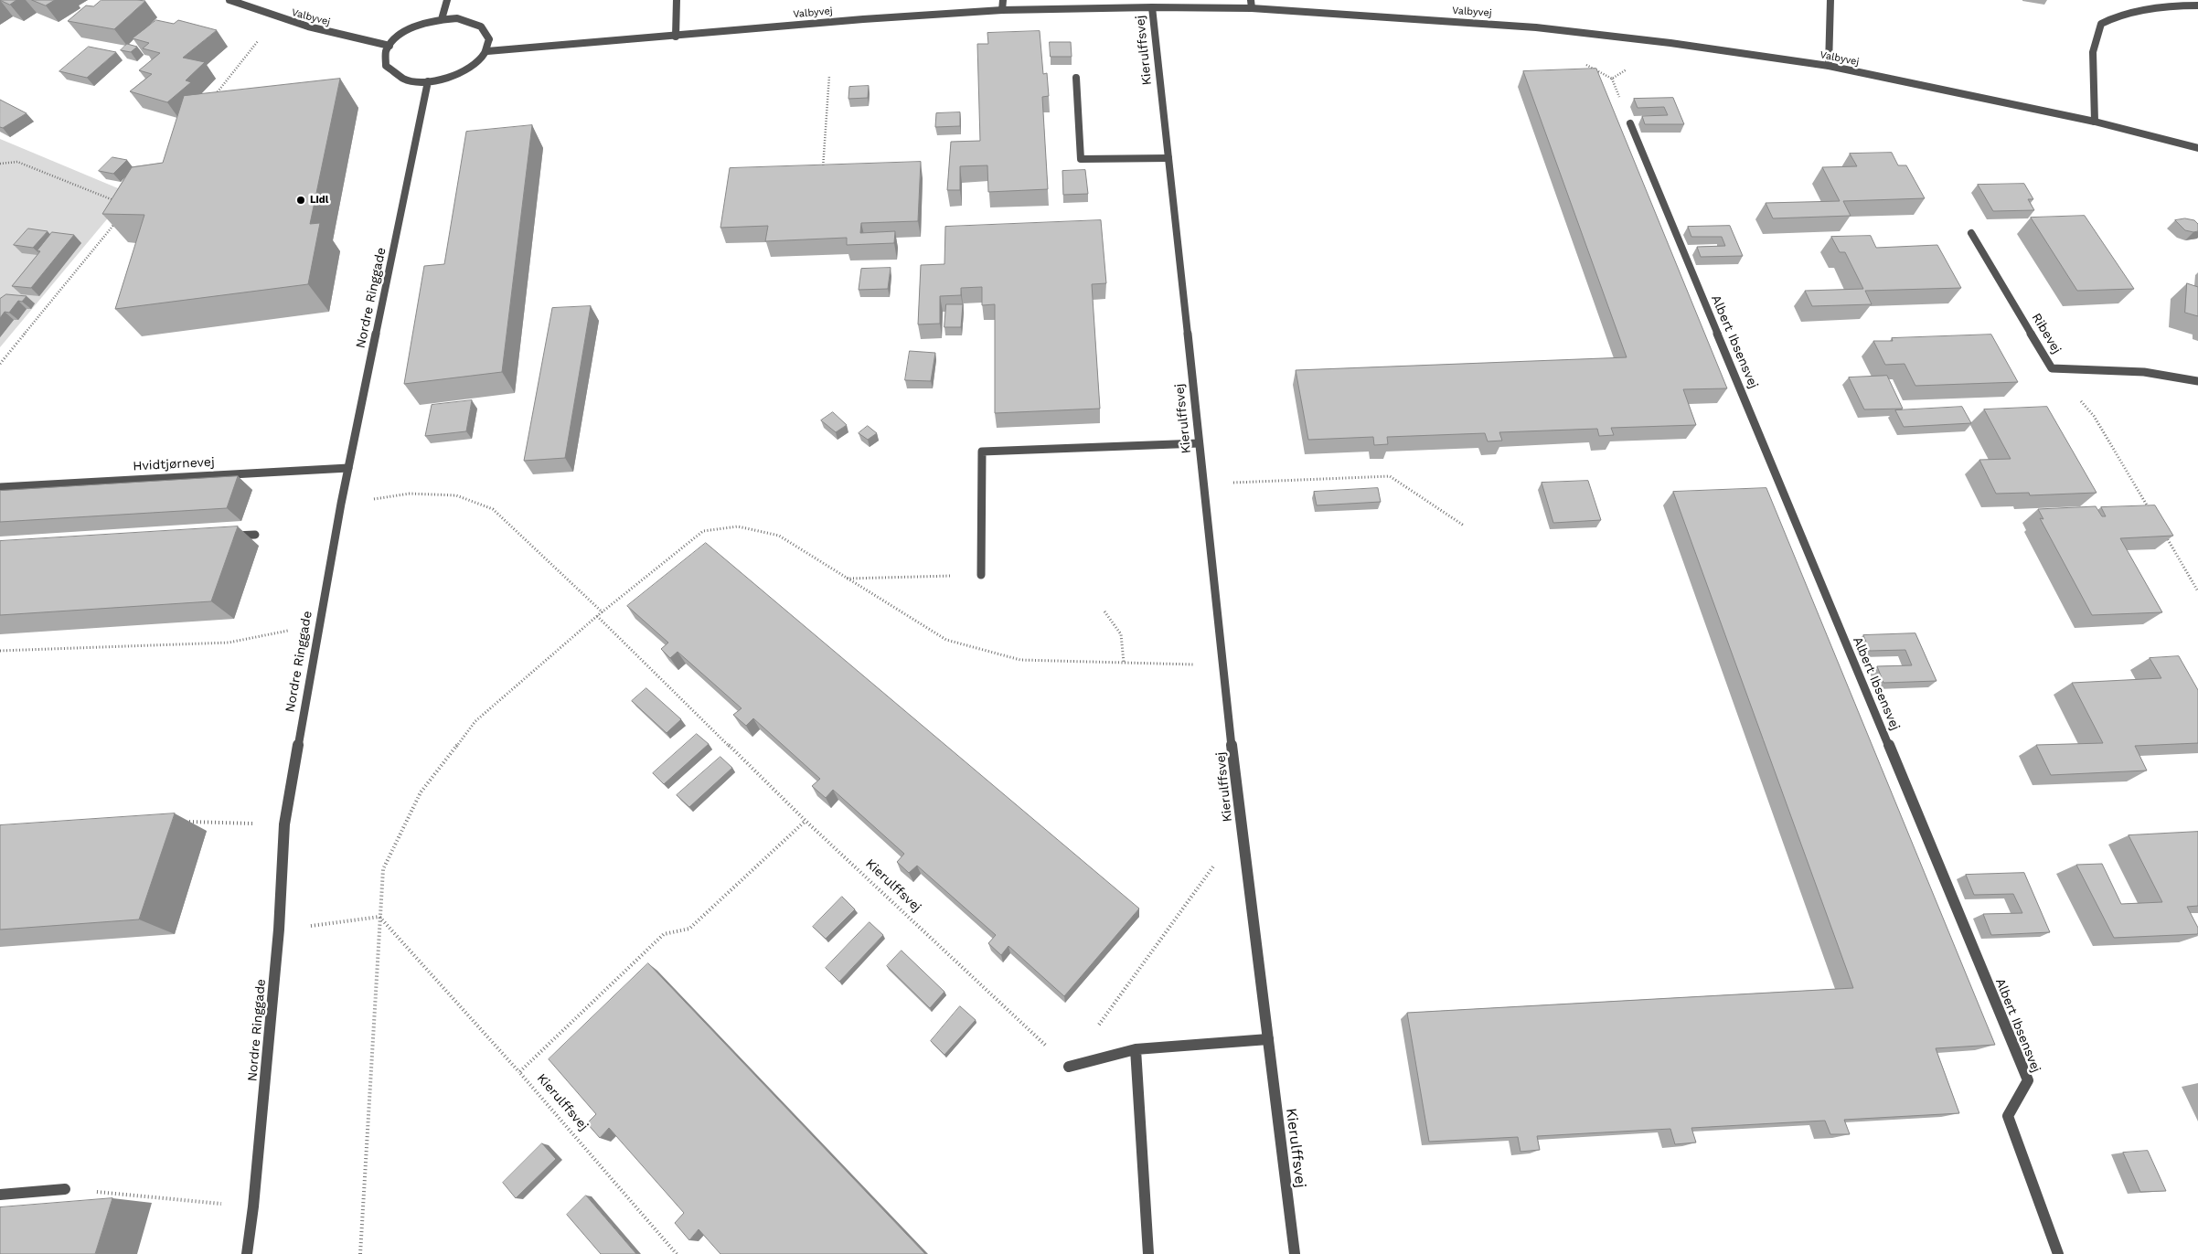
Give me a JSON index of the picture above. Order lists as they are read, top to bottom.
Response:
{
  "streets": {
    "street": [
      "Valbyvej",
      "Kierulffsvej",
      "Nordre Ringgade",
      "Ribevej",
      "Albert Ibsensvej",
      "Hvidtjørnevej"
    ]
  },
  "crossings": [
    ["Valbyvej", "Kierulffsvej"],
    ["Valbyvej", "Nordre Ringgade"],
    ["Nordre Ringgade", "Hvidtjørnevej"]
  ],
  "places": ["Lidl"]
}
